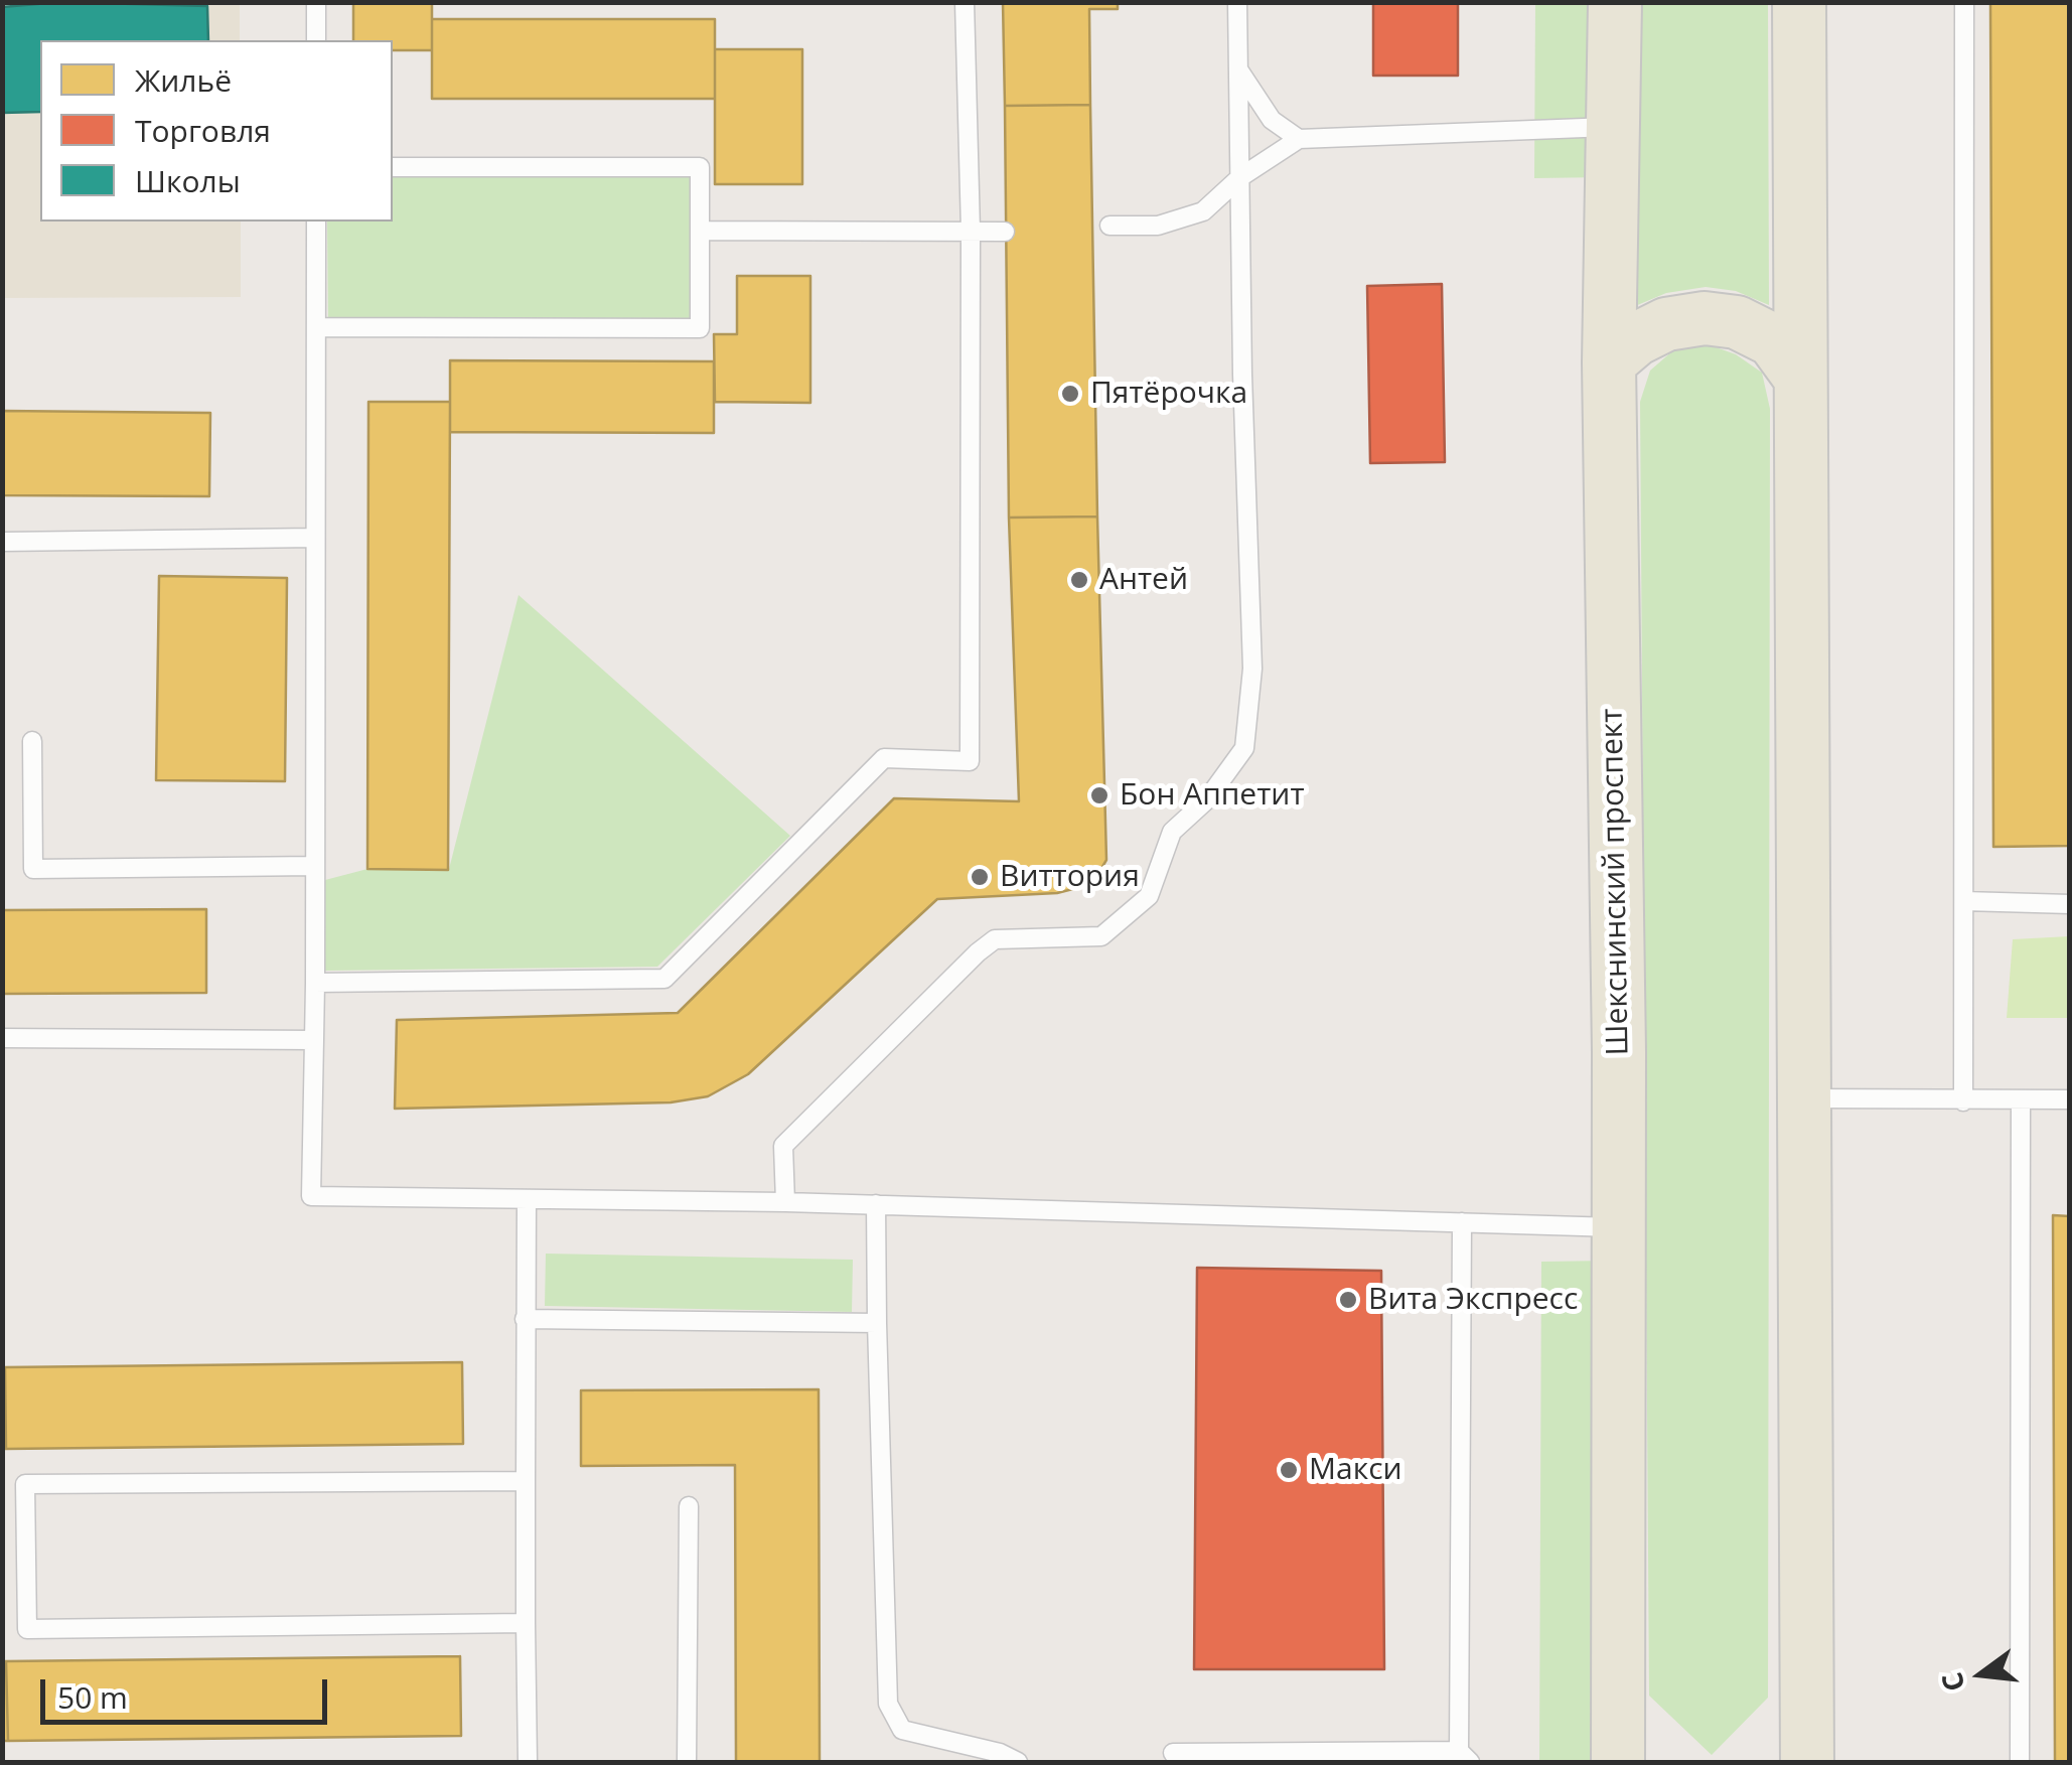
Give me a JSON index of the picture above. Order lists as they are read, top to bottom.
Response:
{
  "streets": {
    "main road": ["Шекснинский проспект"]
  },
  "places": [
    "Пятёрочка",
    "Антей",
    "Бон Аппетит",
    "Виттория",
    "Вита Экспресс",
    "Макси"
  ],
  "legend": ["Жильё", "Торговля", "Школы"],
  "scale_bar": "50 m",
  "north": "left"
}
